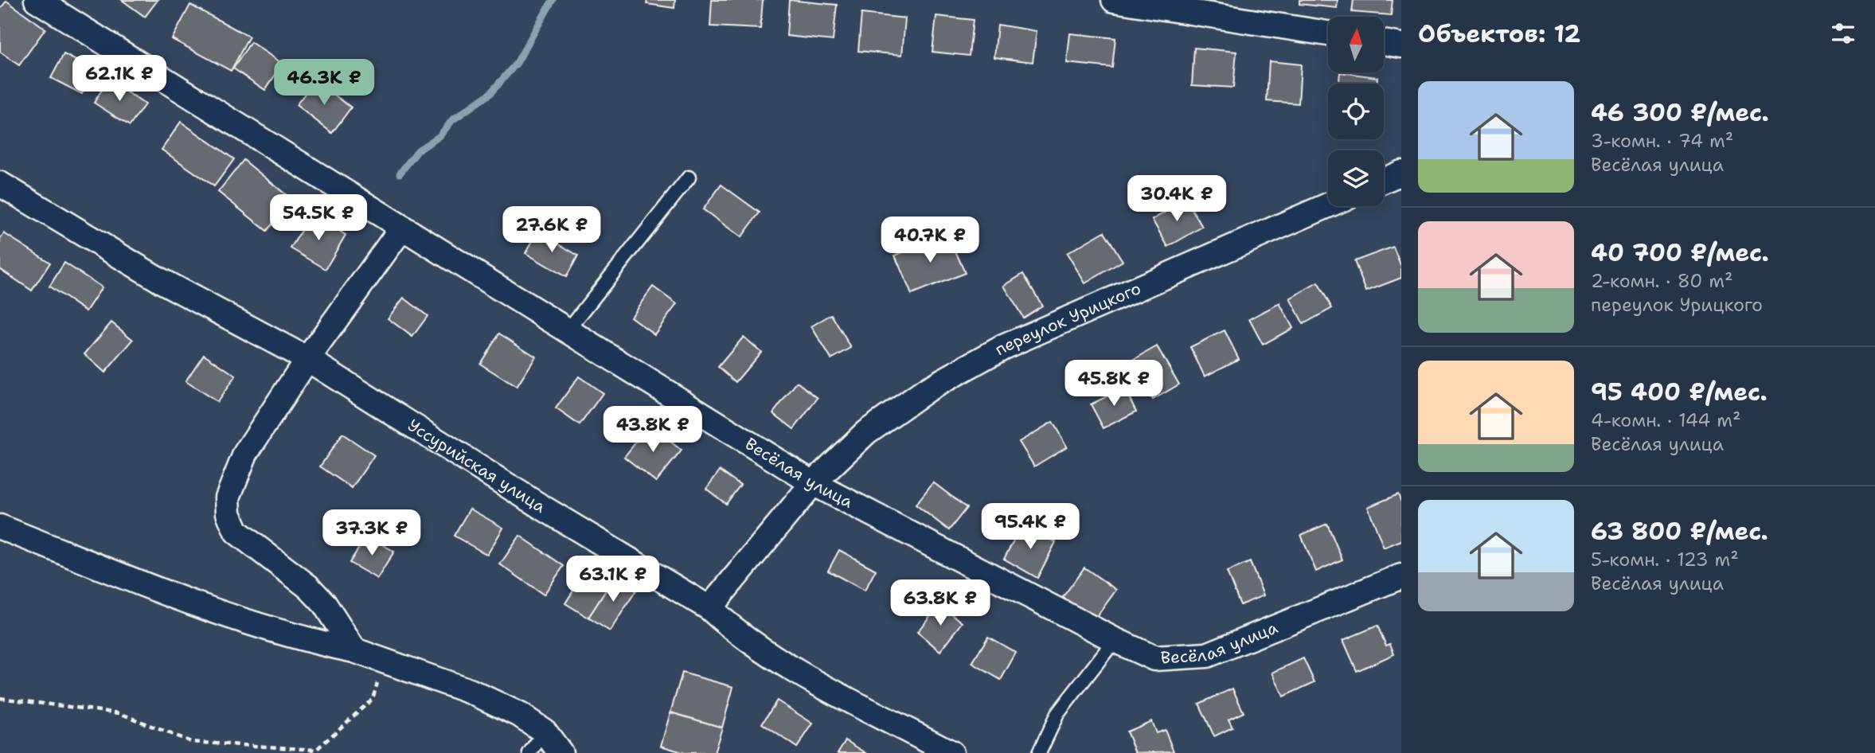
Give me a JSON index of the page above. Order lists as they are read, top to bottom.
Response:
{
  "streets": {
    "street": ["переулок Урицкого", "Уссурийская улица", "Весёлая улица"]
  },
  "crossings": [
    ["переулок Урицкого", "Уссурийская улица"],
    ["переулок Урицкого", "Весёлая улица"]
  ],
  "north": "top",
  "page": {
    "heading": "Объектов: 12",
    "price": [
      "62.1K ₽",
      "46.3K ₽",
      "30.4K ₽",
      "54.5K ₽",
      "27.6K ₽",
      "40.7K ₽",
      "45.8K ₽",
      "43.8K ₽",
      "95.4K ₽",
      "37.3K ₽",
      "63.1K ₽",
      "63.8K ₽"
    ],
    "list": [
      {
        "name": "46 300 ₽/мес.",
        "note": "3-комн. · 74 m² · Весёлая улица"
      },
      {
        "name": "40 700 ₽/мес.",
        "note": "2-комн. · 80 m² · переулок Урицкого"
      },
      {
        "name": "95 400 ₽/мес.",
        "note": "4-комн. · 144 m² · Весёлая улица"
      },
      {
        "name": "63 800 ₽/мес.",
        "note": "5-комн. · 123 m² · Весёлая улица"
      }
    ]
  }
}
